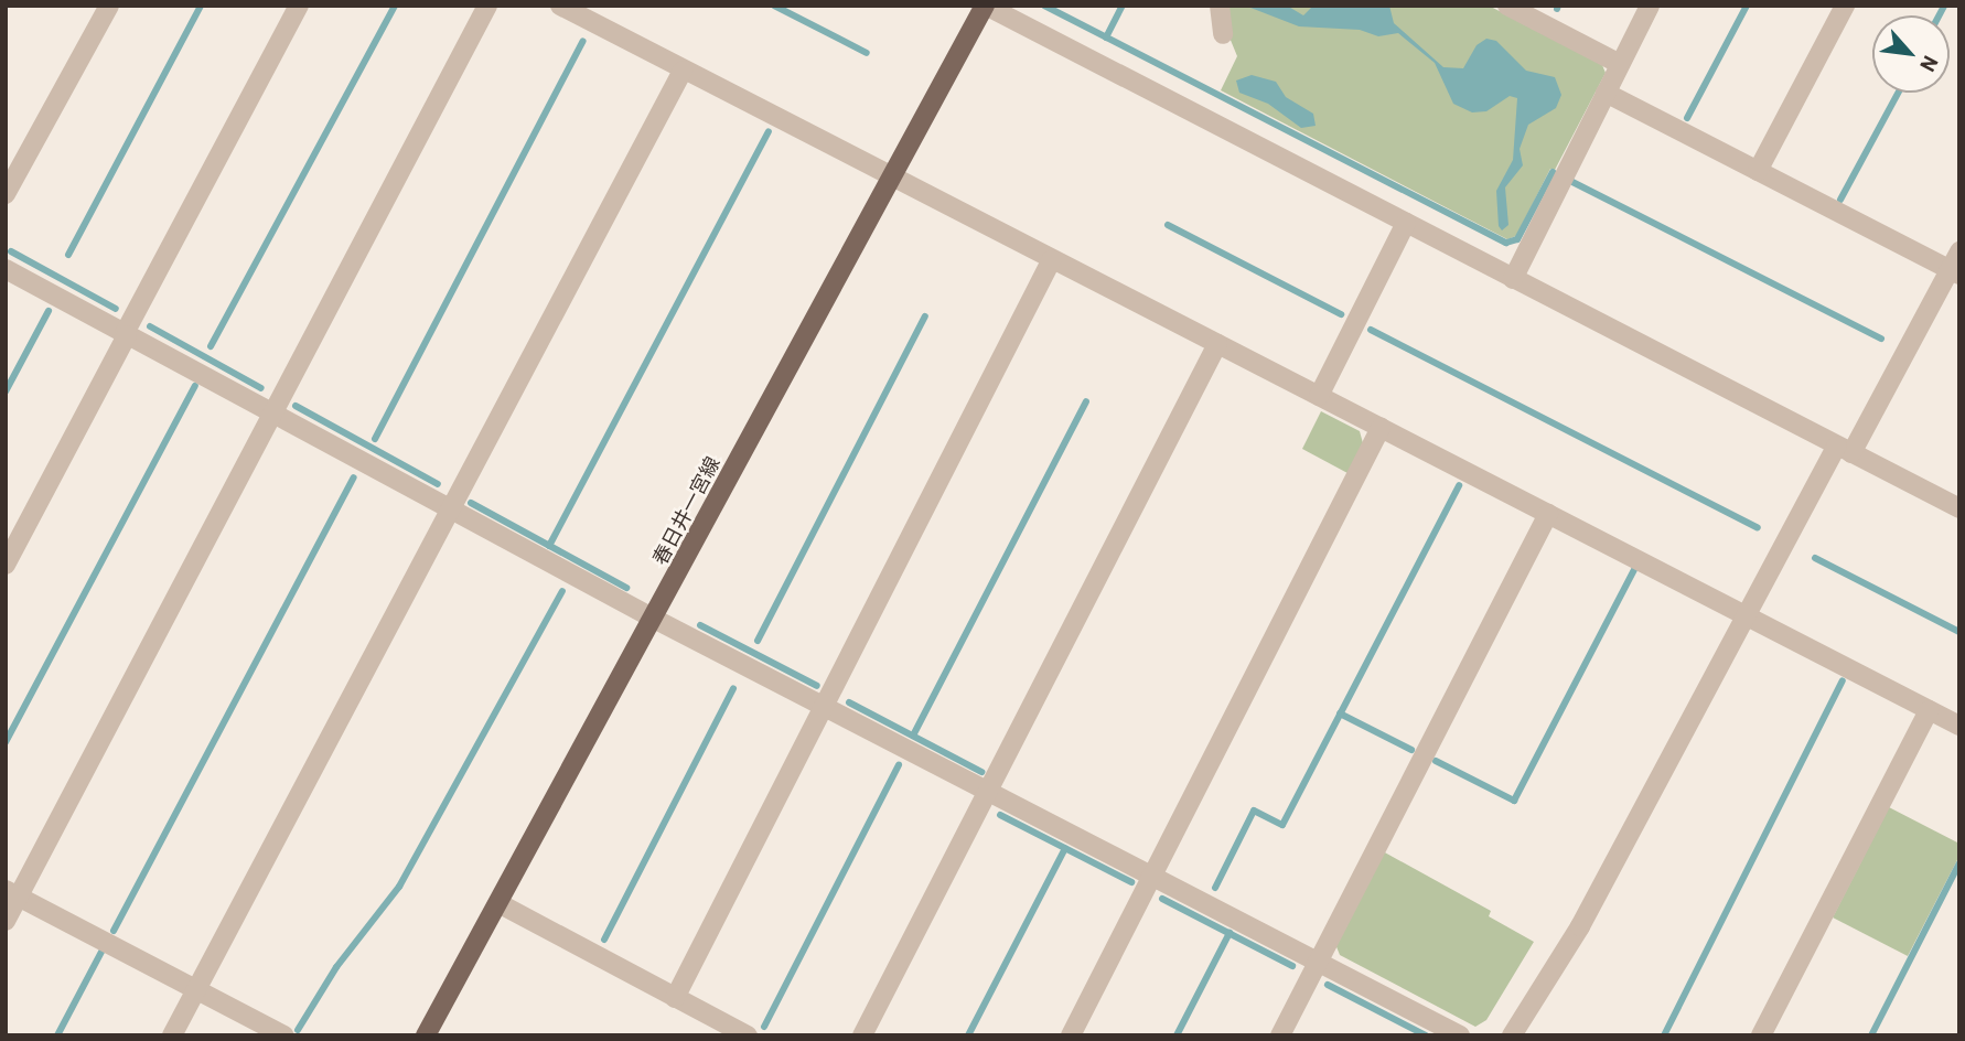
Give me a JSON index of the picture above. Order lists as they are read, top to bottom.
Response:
{
  "streets": {
    "main road": ["春日井一宮線"]
  },
  "north": "bottom right"
}
